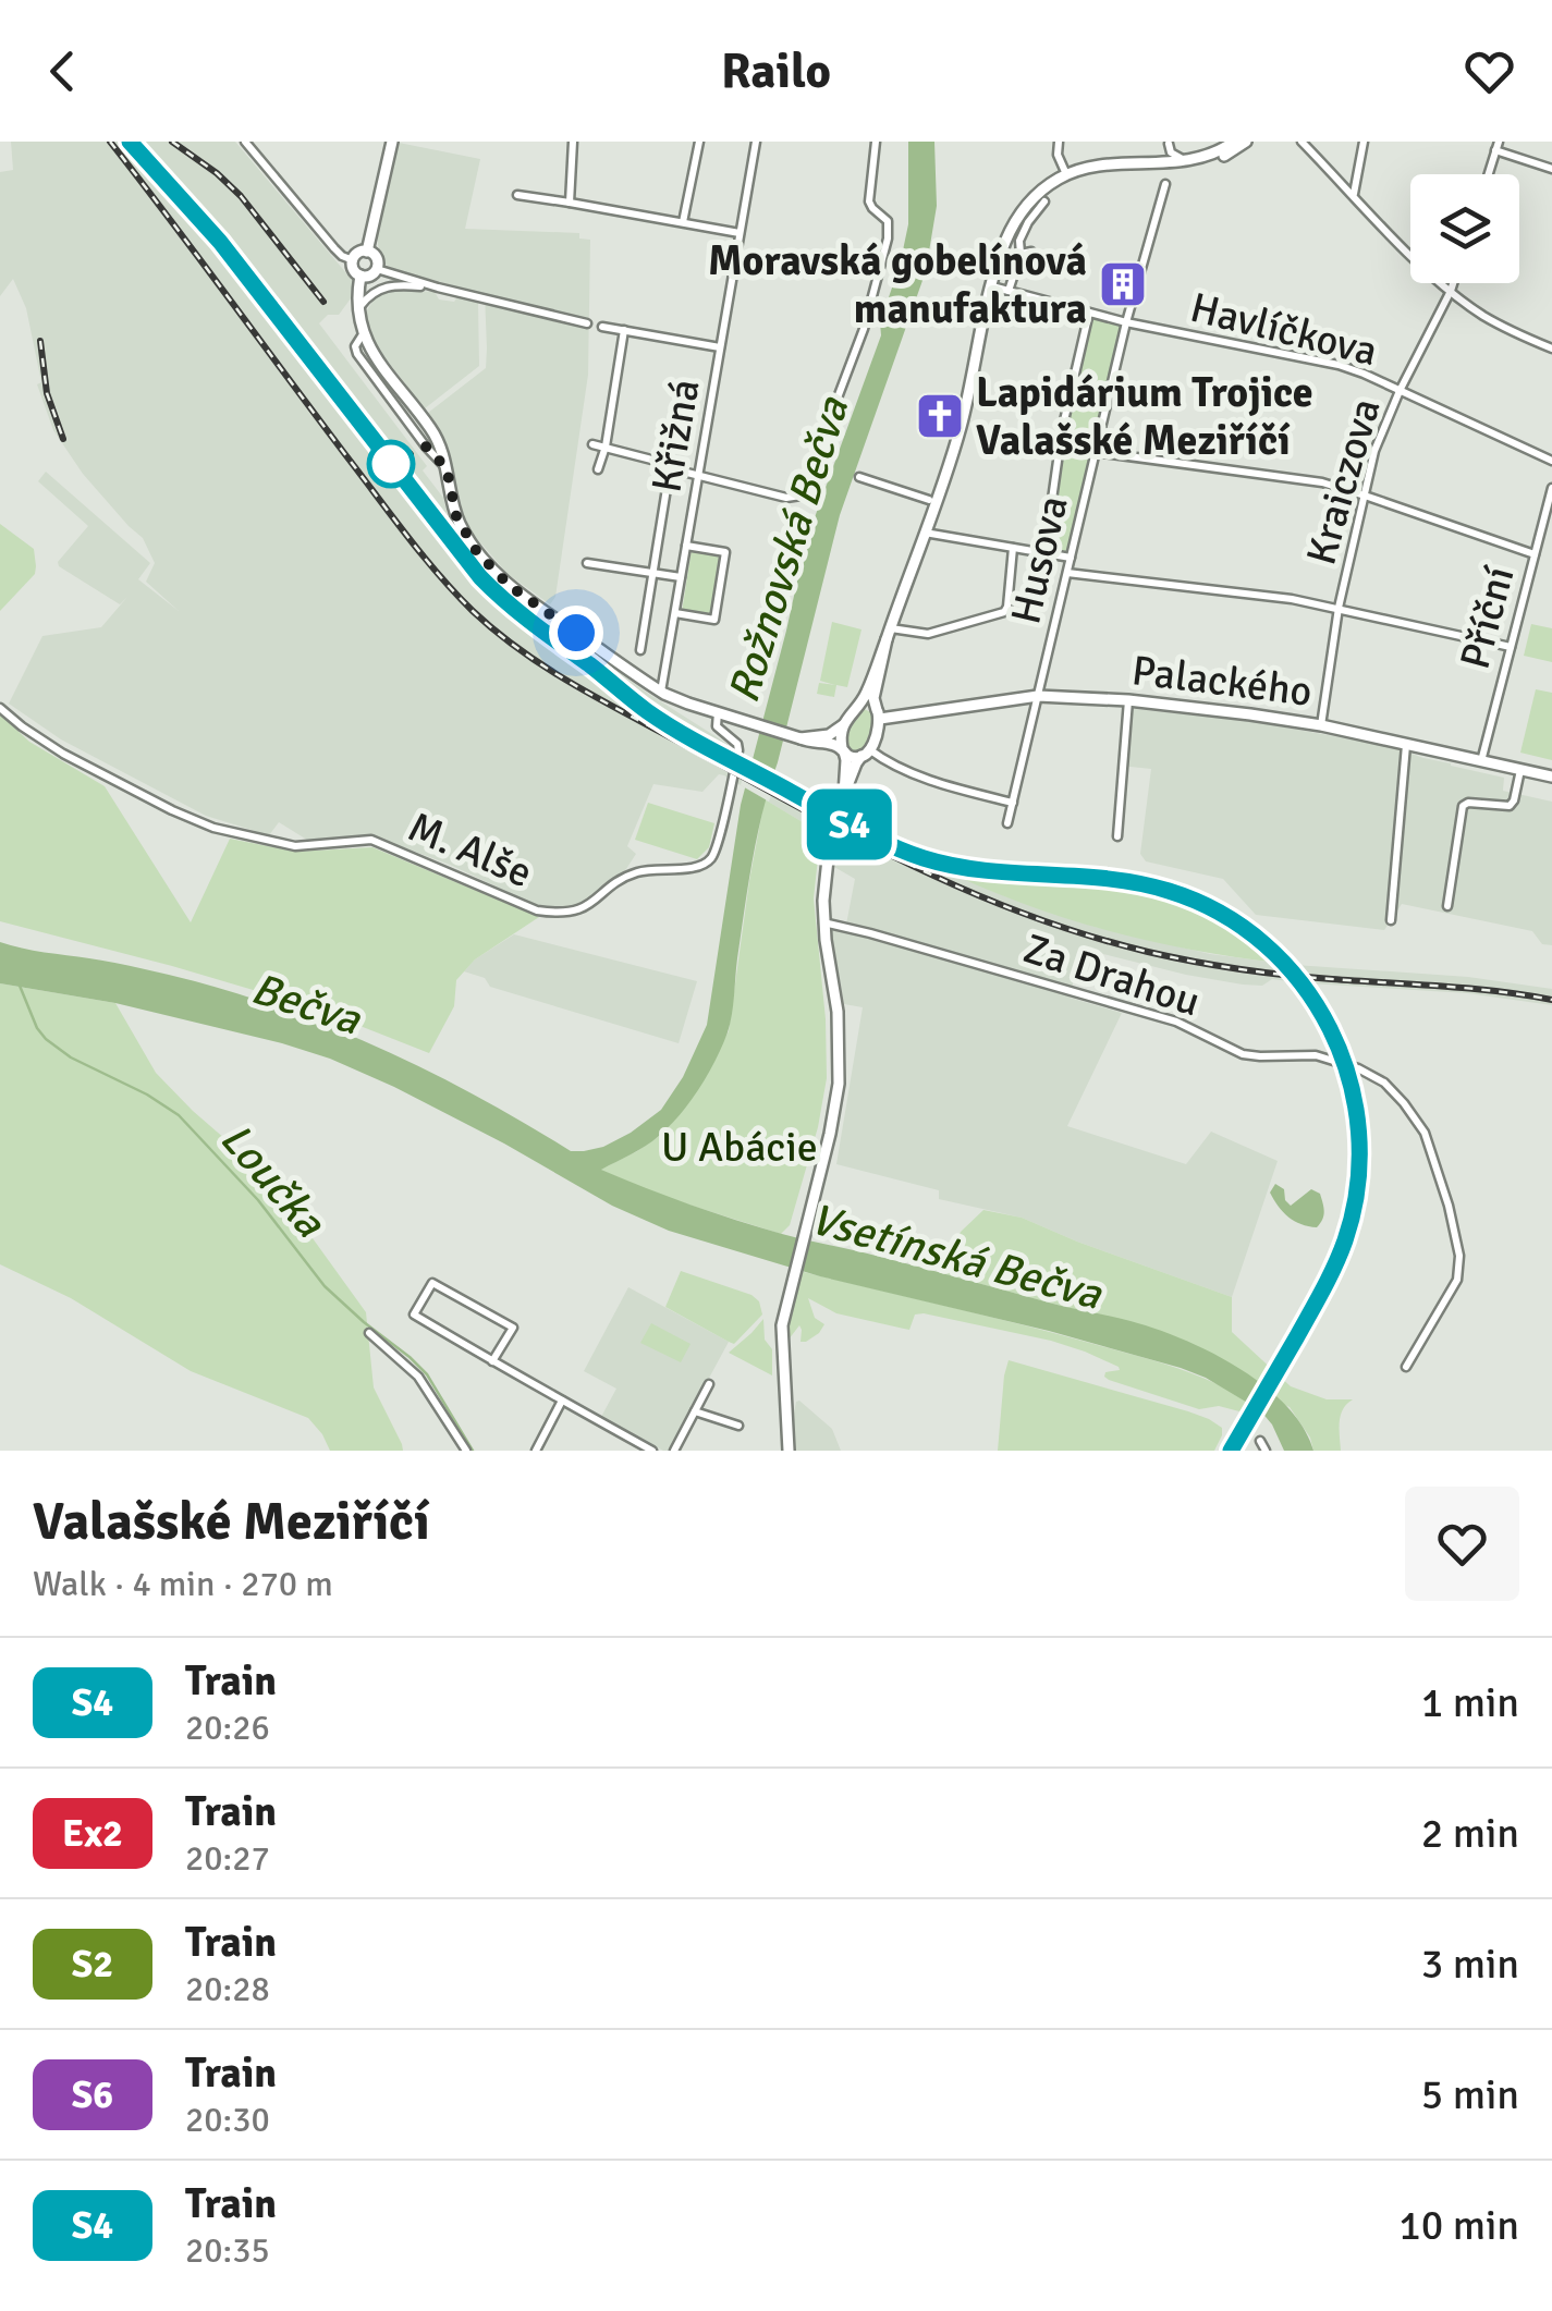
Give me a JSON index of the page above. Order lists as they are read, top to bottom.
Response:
{
  "streets": {
    "main road": ["Palackého"],
    "street": [
      "Havlíčkova",
      "Křižná",
      "Kraiczova",
      "Husova",
      "Příční",
      "M. Alše",
      "Za Drahou"
    ]
  },
  "crossings": [
    ["Havlíčkova", "Kraiczova"],
    ["Havlíčkova", "Husova"],
    ["Kraiczova", "Palackého"],
    ["Husova", "Palackého"],
    ["Příční", "Palackého"]
  ],
  "water": [
    "Rožnovská Bečva",
    "Bečva",
    "Loučka",
    "Vsetínská Bečva"
  ],
  "parks": ["U Abácie"],
  "places": {
    "building": ["Moravská gobelínová manufaktura"],
    "church": ["Lapidárium Trojice Valašské Meziříčí"]
  },
  "page": {
    "header": "Railo",
    "on_map": "S4",
    "heading": ["Valašské Meziříčí", "Walk · 4 min · 270 m"],
    "list": [
      {
        "mark": "S4",
        "name": "Train",
        "note": "20:26",
        "value": "1 min"
      },
      {
        "mark": "Ex2",
        "name": "Train",
        "note": "20:27",
        "value": "2 min"
      },
      {
        "mark": "S2",
        "name": "Train",
        "note": "20:28",
        "value": "3 min"
      },
      {
        "mark": "S6",
        "name": "Train",
        "note": "20:30",
        "value": "5 min"
      },
      {
        "mark": "S4",
        "name": "Train",
        "note": "20:35",
        "value": "10 min"
      }
    ]
  }
}
